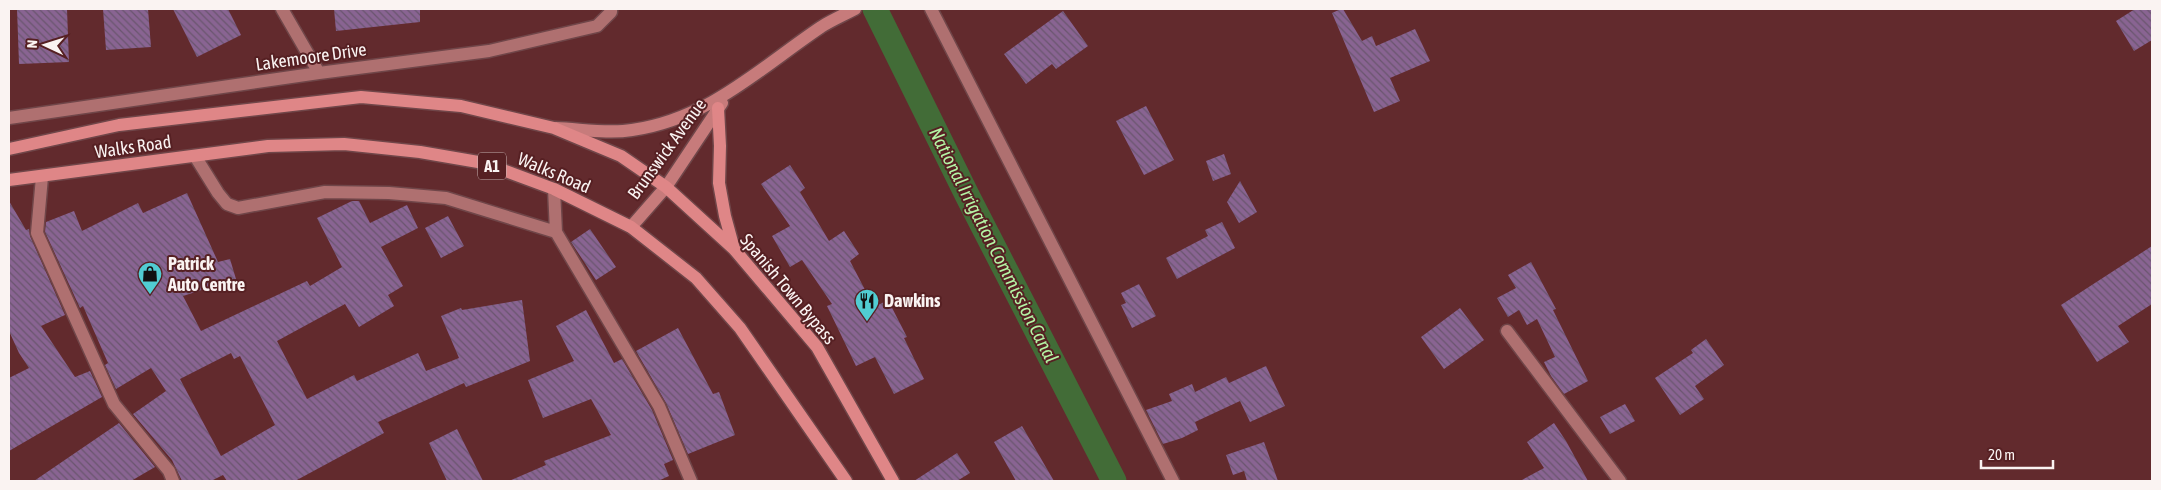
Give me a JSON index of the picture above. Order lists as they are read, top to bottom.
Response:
{
  "streets": {
    "main road": [
      "Walks Road",
      "Brunswick Avenue",
      "A1",
      "Spanish Town Bypass"
    ],
    "street": ["Lakemoore Drive"]
  },
  "crossings": [
    ["Walks Road", "Brunswick Avenue"],
    ["Walks Road", "Spanish Town Bypass"],
    ["Brunswick Avenue", "Spanish Town Bypass"]
  ],
  "water": ["National Irrigation Commission Canal"],
  "places": {
    "shop": ["Patrick Auto Centre"],
    "restaurant": ["Dawkins"]
  },
  "scale_bar": "20 m",
  "north": "left"
}
